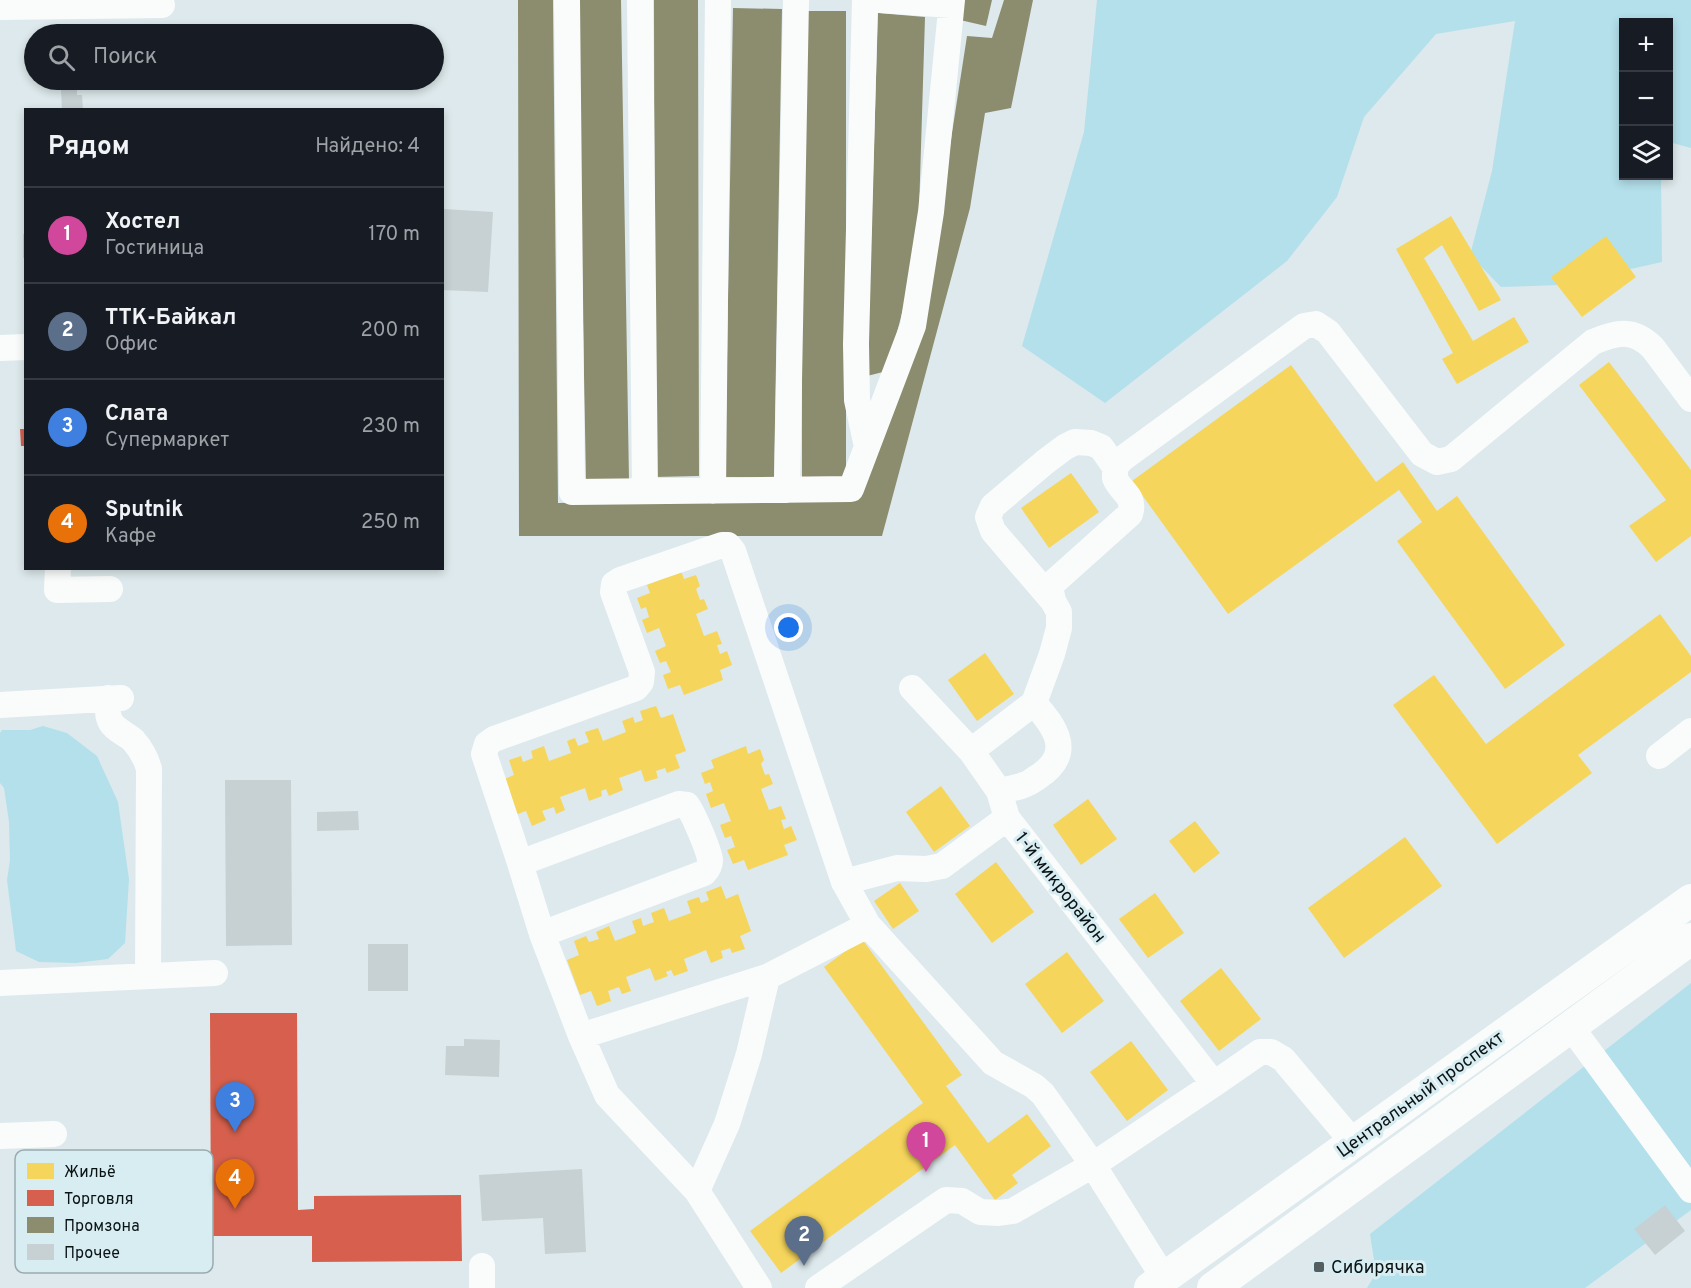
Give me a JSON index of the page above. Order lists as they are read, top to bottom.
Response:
{
  "streets": {
    "main road": ["Центральный проспект"],
    "street": ["1-й микрорайон"]
  },
  "places": {
    "transit": ["Сибирячка"]
  },
  "legend": [
    "Жильё",
    "Торговля",
    "Промзона",
    "Прочее"
  ],
  "page": {
    "map_buttons": ["+", "−"],
    "search": "Поиск",
    "heading": ["Рядом", "Найдено: 4"],
    "list": [
      {
        "mark": "1",
        "name": "Хостел",
        "note": "Гостиница",
        "value": "170 m"
      },
      {
        "mark": "2",
        "name": "ТТК-Байкал",
        "note": "Офис",
        "value": "200 m"
      },
      {
        "mark": "3",
        "name": "Слата",
        "note": "Супермаркет",
        "value": "230 m"
      },
      {
        "mark": "4",
        "name": "Sputnik",
        "note": "Кафе",
        "value": "250 m"
      }
    ],
    "pins": [
      "3",
      "1",
      "4",
      "2"
    ]
  }
}
